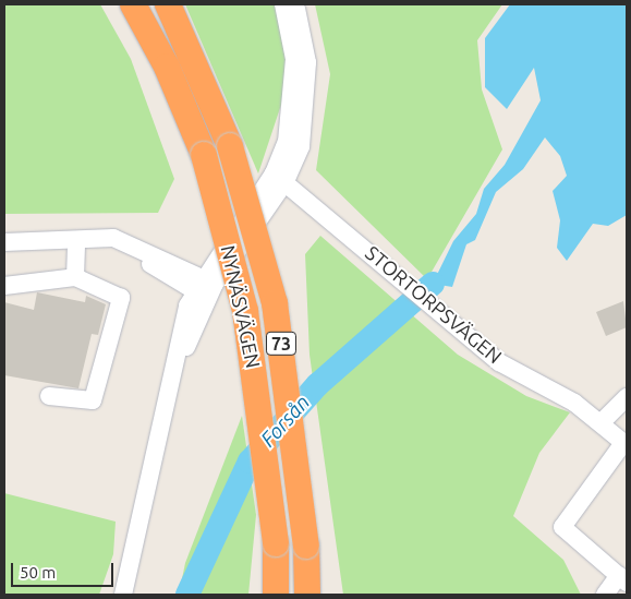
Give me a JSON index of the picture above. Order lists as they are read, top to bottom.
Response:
{
  "streets": {
    "highway": ["NYNÄSVÄGEN", "73"],
    "street": ["STORTORPSVÄGEN"]
  },
  "water": ["Forsån"],
  "scale_bar": "50 m"
}
